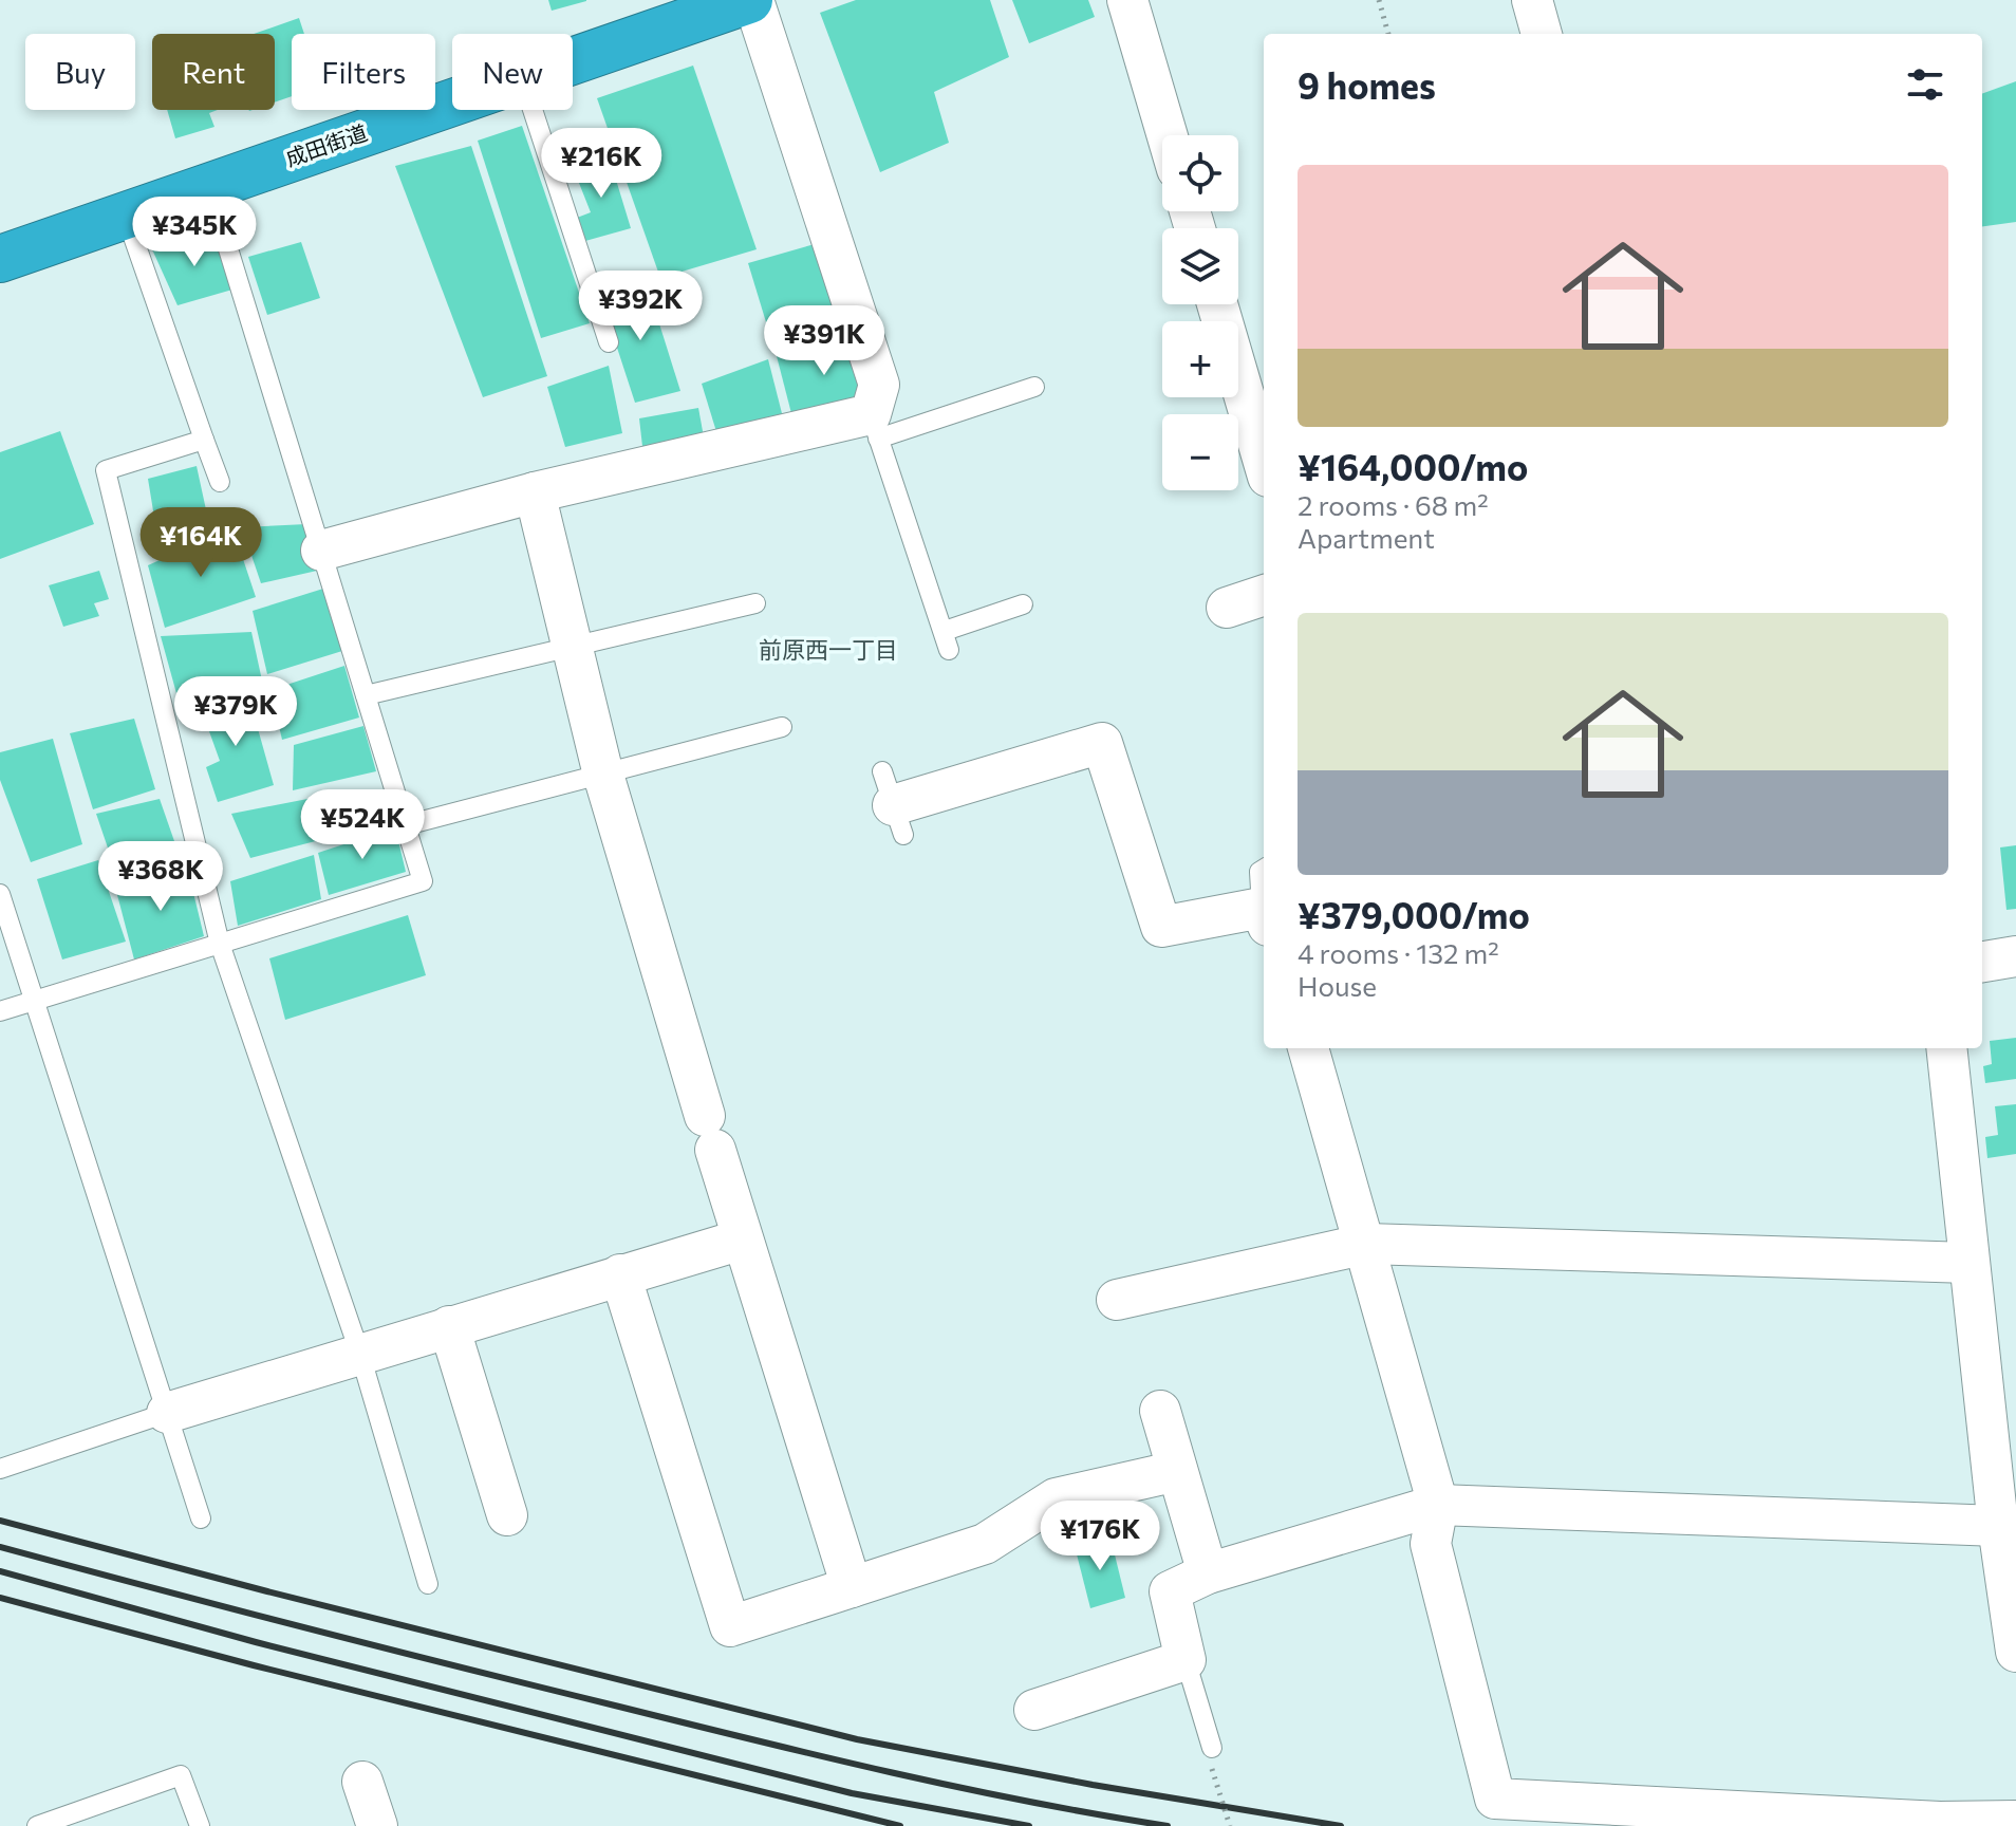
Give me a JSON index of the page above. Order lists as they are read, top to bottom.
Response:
{
  "streets": {
    "highway": ["成田街道"]
  },
  "districts": ["前原西一丁目"],
  "page": {
    "chip": [
      "Buy",
      "Rent",
      "Filters",
      "New"
    ],
    "heading": "9 homes",
    "price": [
      "¥216K",
      "¥345K",
      "¥392K",
      "¥391K",
      "¥164K",
      "¥379K",
      "¥524K",
      "¥368K",
      "¥176K"
    ],
    "map_buttons": ["+", "−"],
    "list": [
      {
        "name": "¥164,000/mo",
        "note": "2 rooms · 68 m² · Apartment"
      },
      {
        "name": "¥379,000/mo",
        "note": "4 rooms · 132 m² · House"
      }
    ]
  }
}
